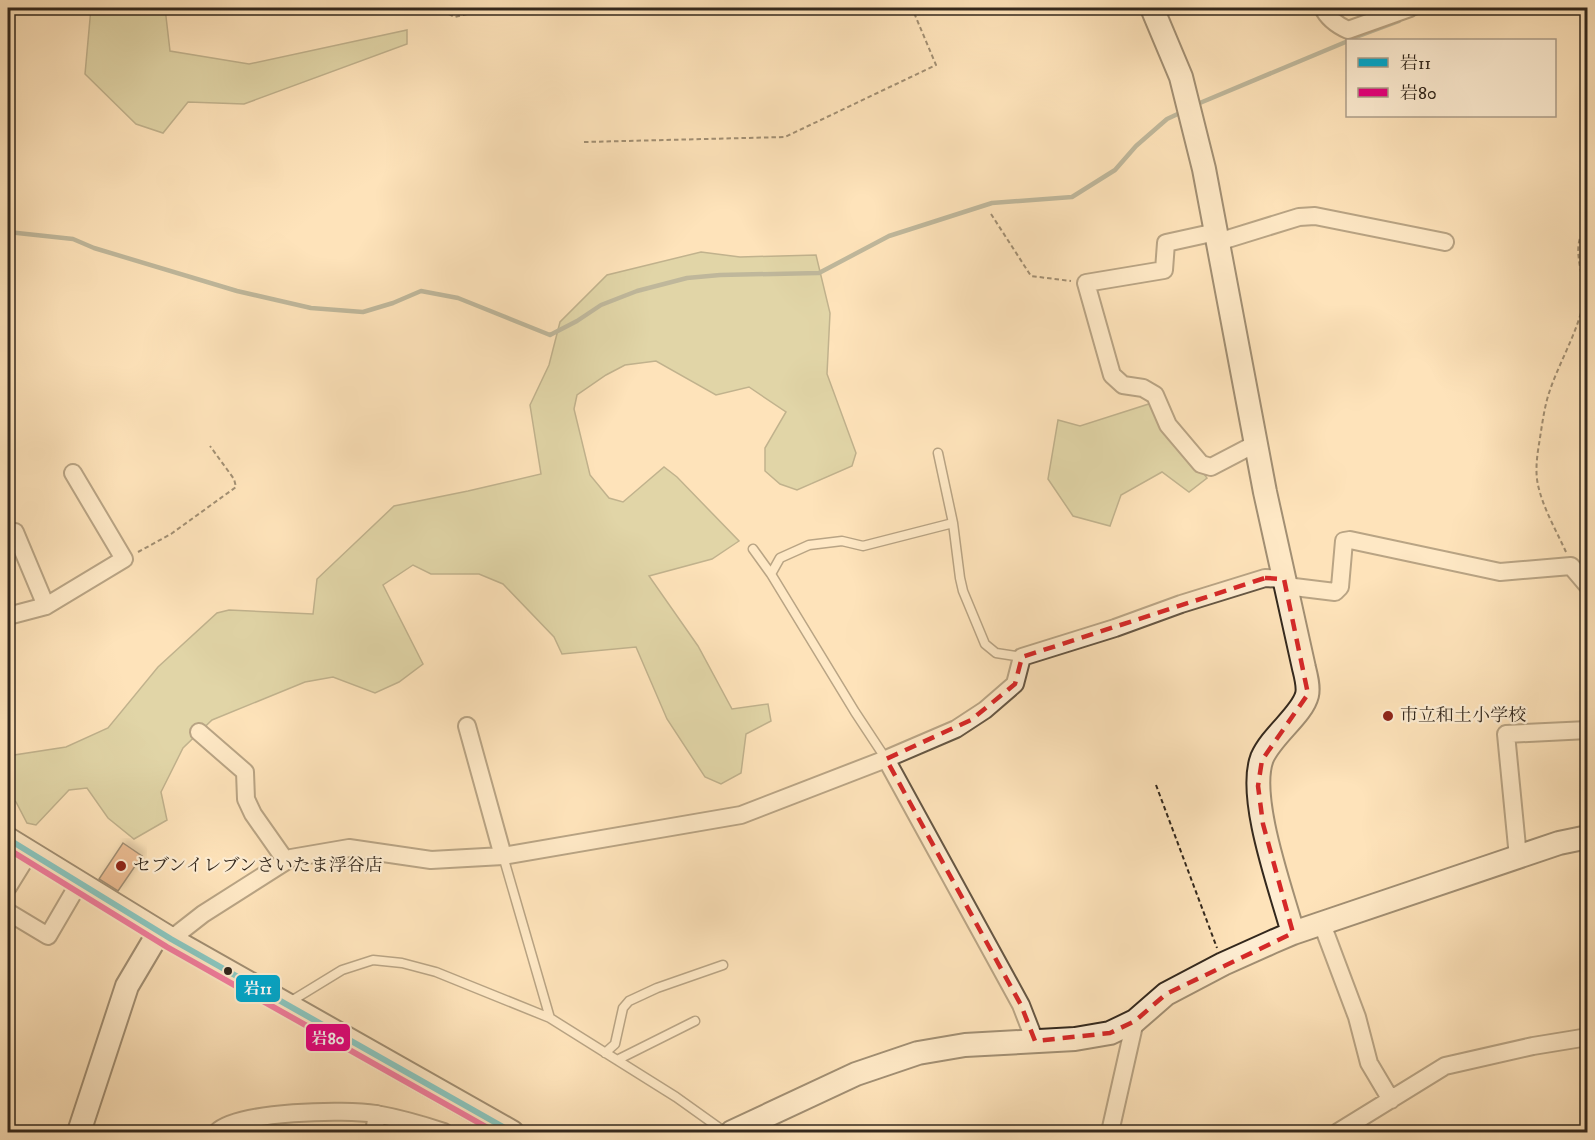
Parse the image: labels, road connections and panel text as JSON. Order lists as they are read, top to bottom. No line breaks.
{"places":["市立和土小学校","セブンイレブンさいたま浮谷店"],"lines":["transit line 岩11","transit line 岩80"],"legend":["岩11","岩80"]}
